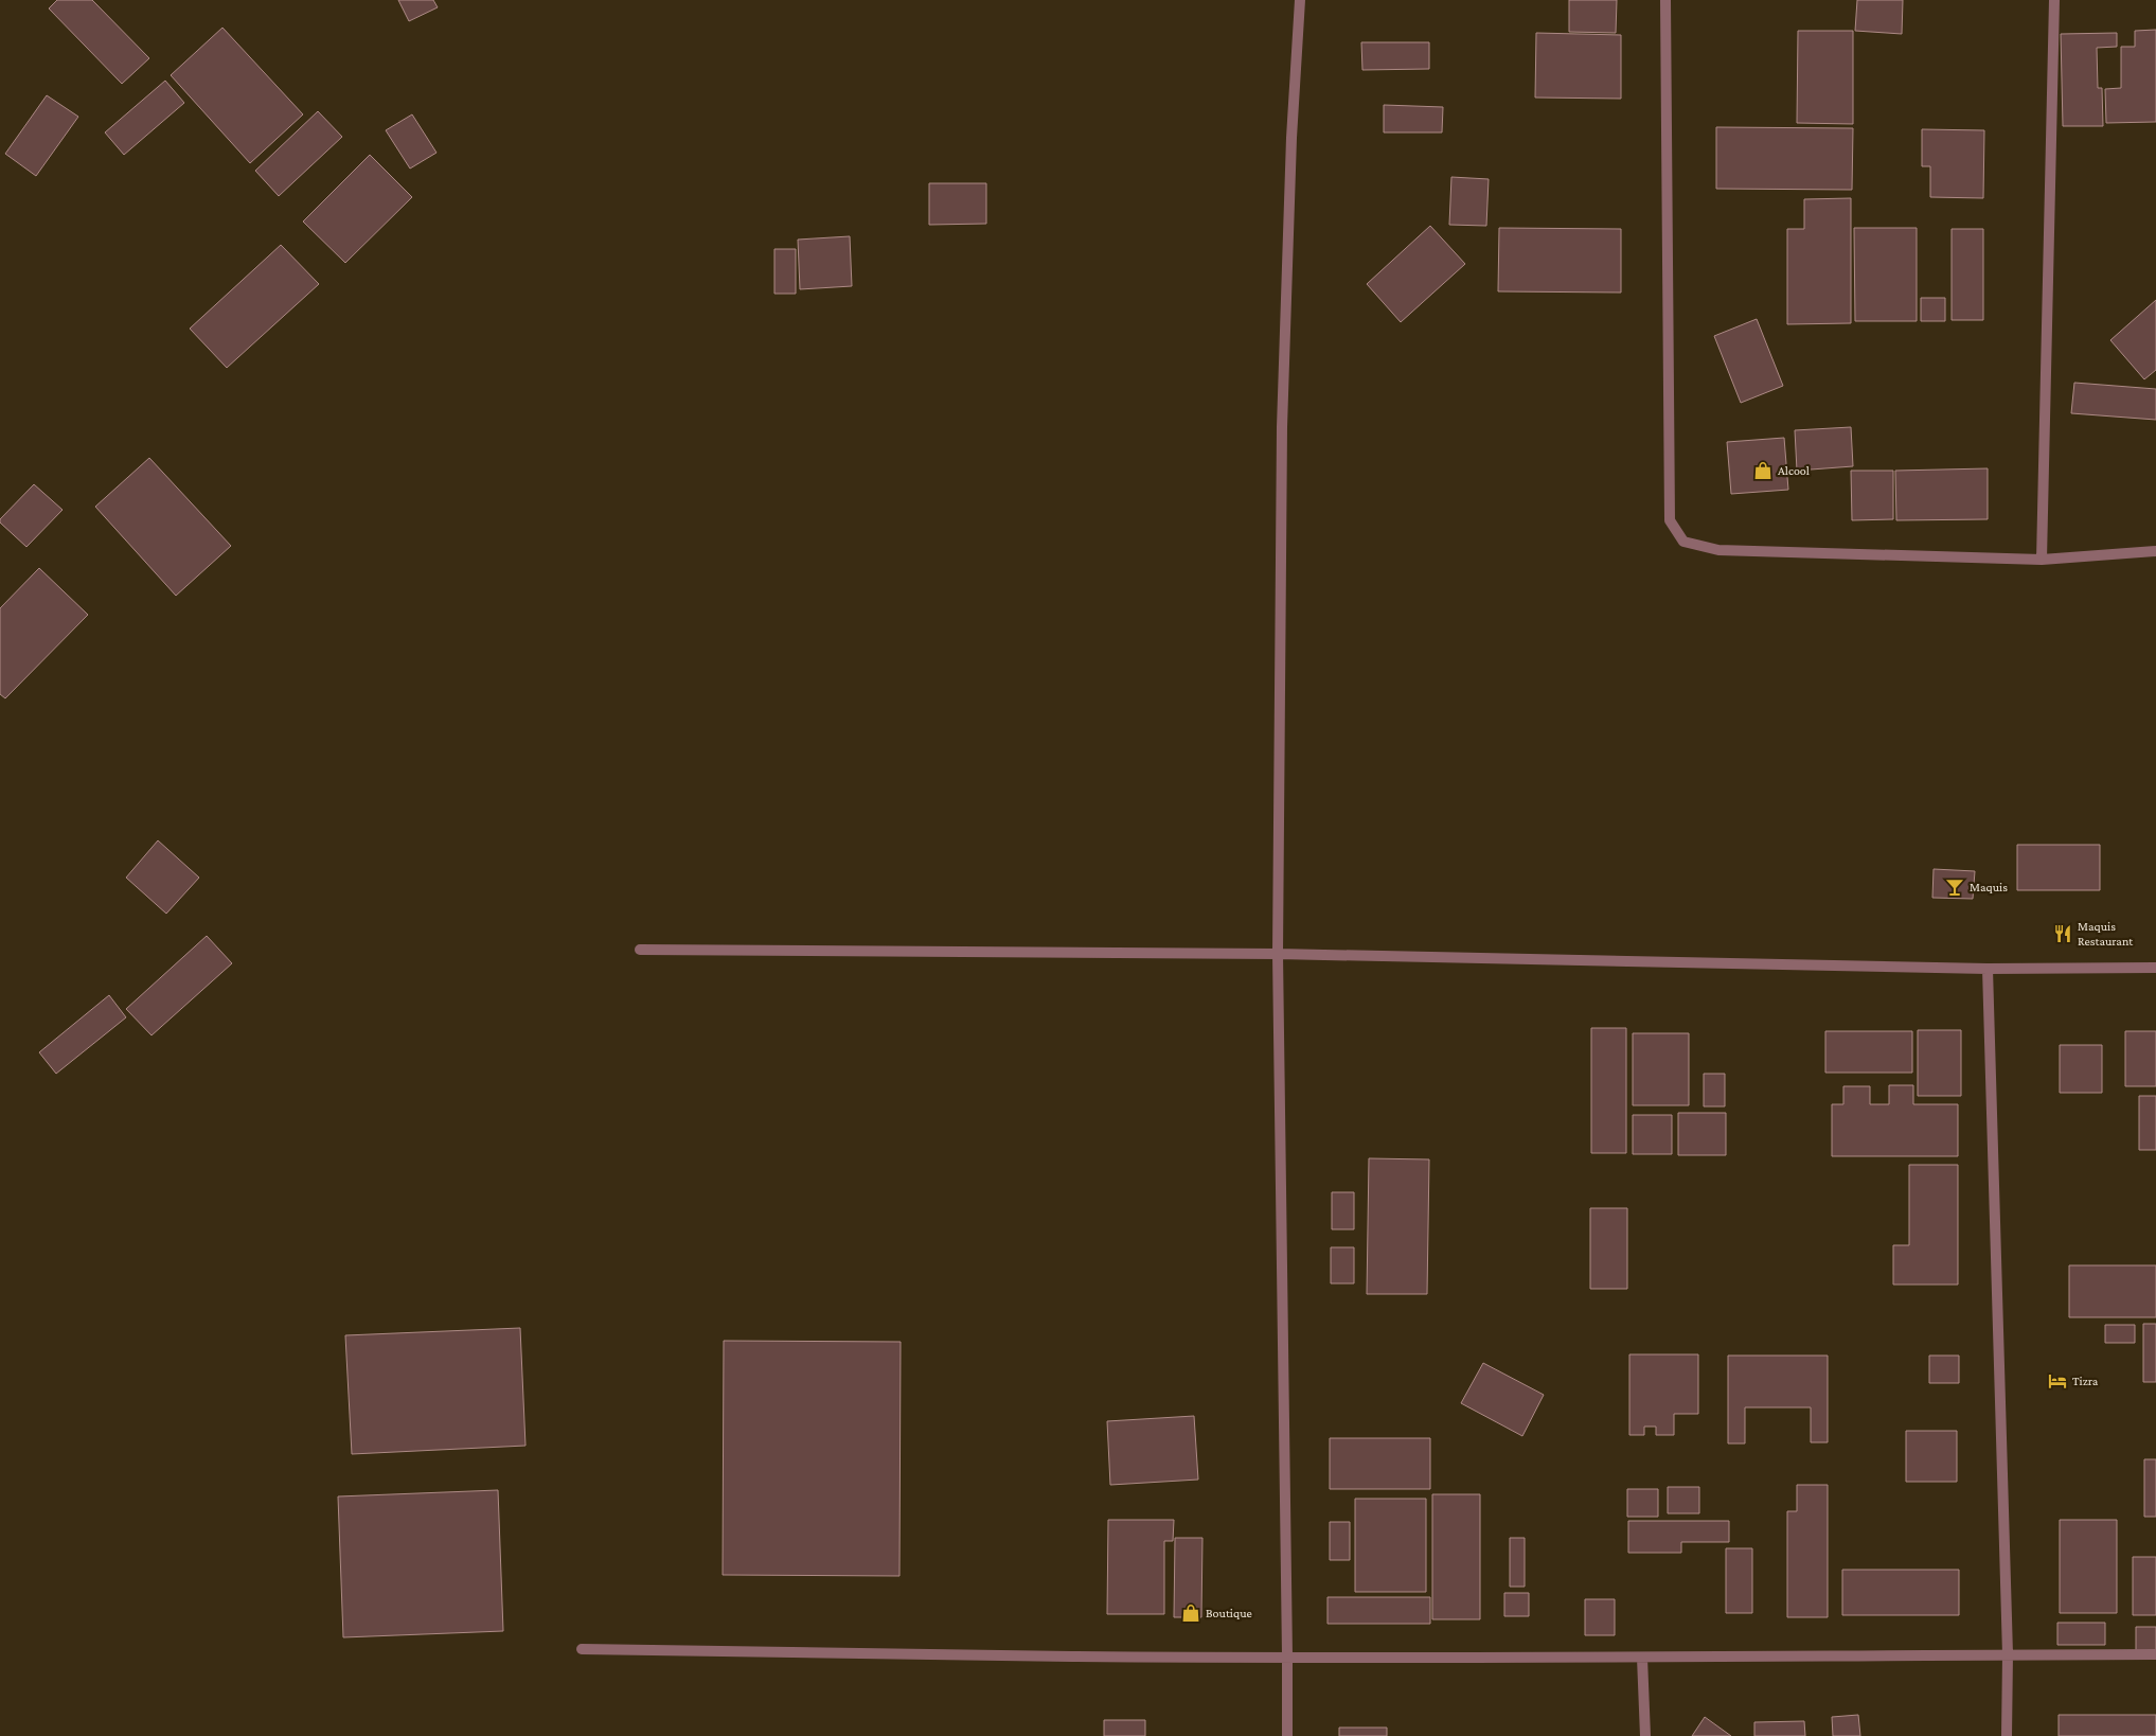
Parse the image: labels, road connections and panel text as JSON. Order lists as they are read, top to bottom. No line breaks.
{"places":{"shop":["Alcool","Boutique"],"bar":["Maquis"],"restaurant":["Maquis Restaurant"],"hotel":["Tizra"]}}
